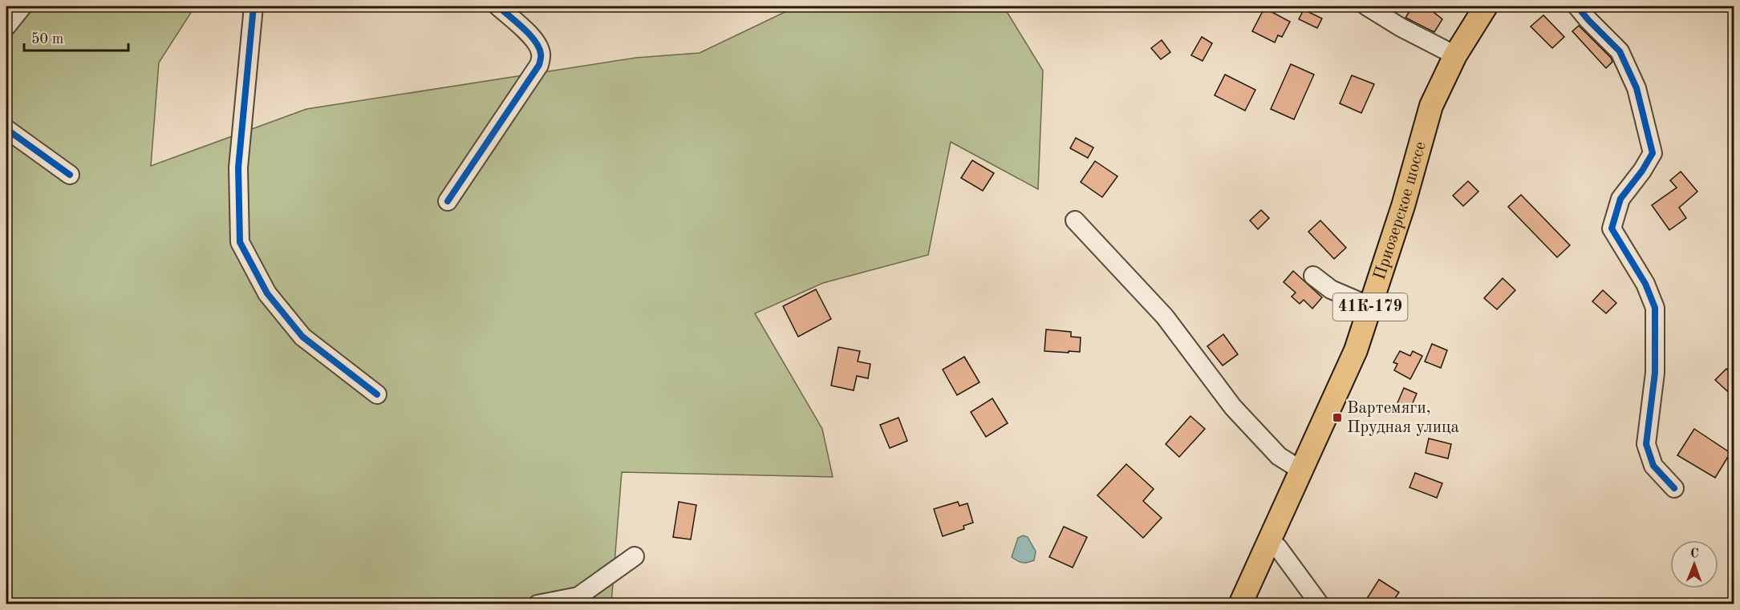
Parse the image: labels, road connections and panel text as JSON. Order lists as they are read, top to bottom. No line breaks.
{"streets":{"main road":["Приозерское шоссе","41К-179"]},"places":{"transit":["Вартемяги, Прудная улица"]},"scale_bar":"50 m","north":"top"}
